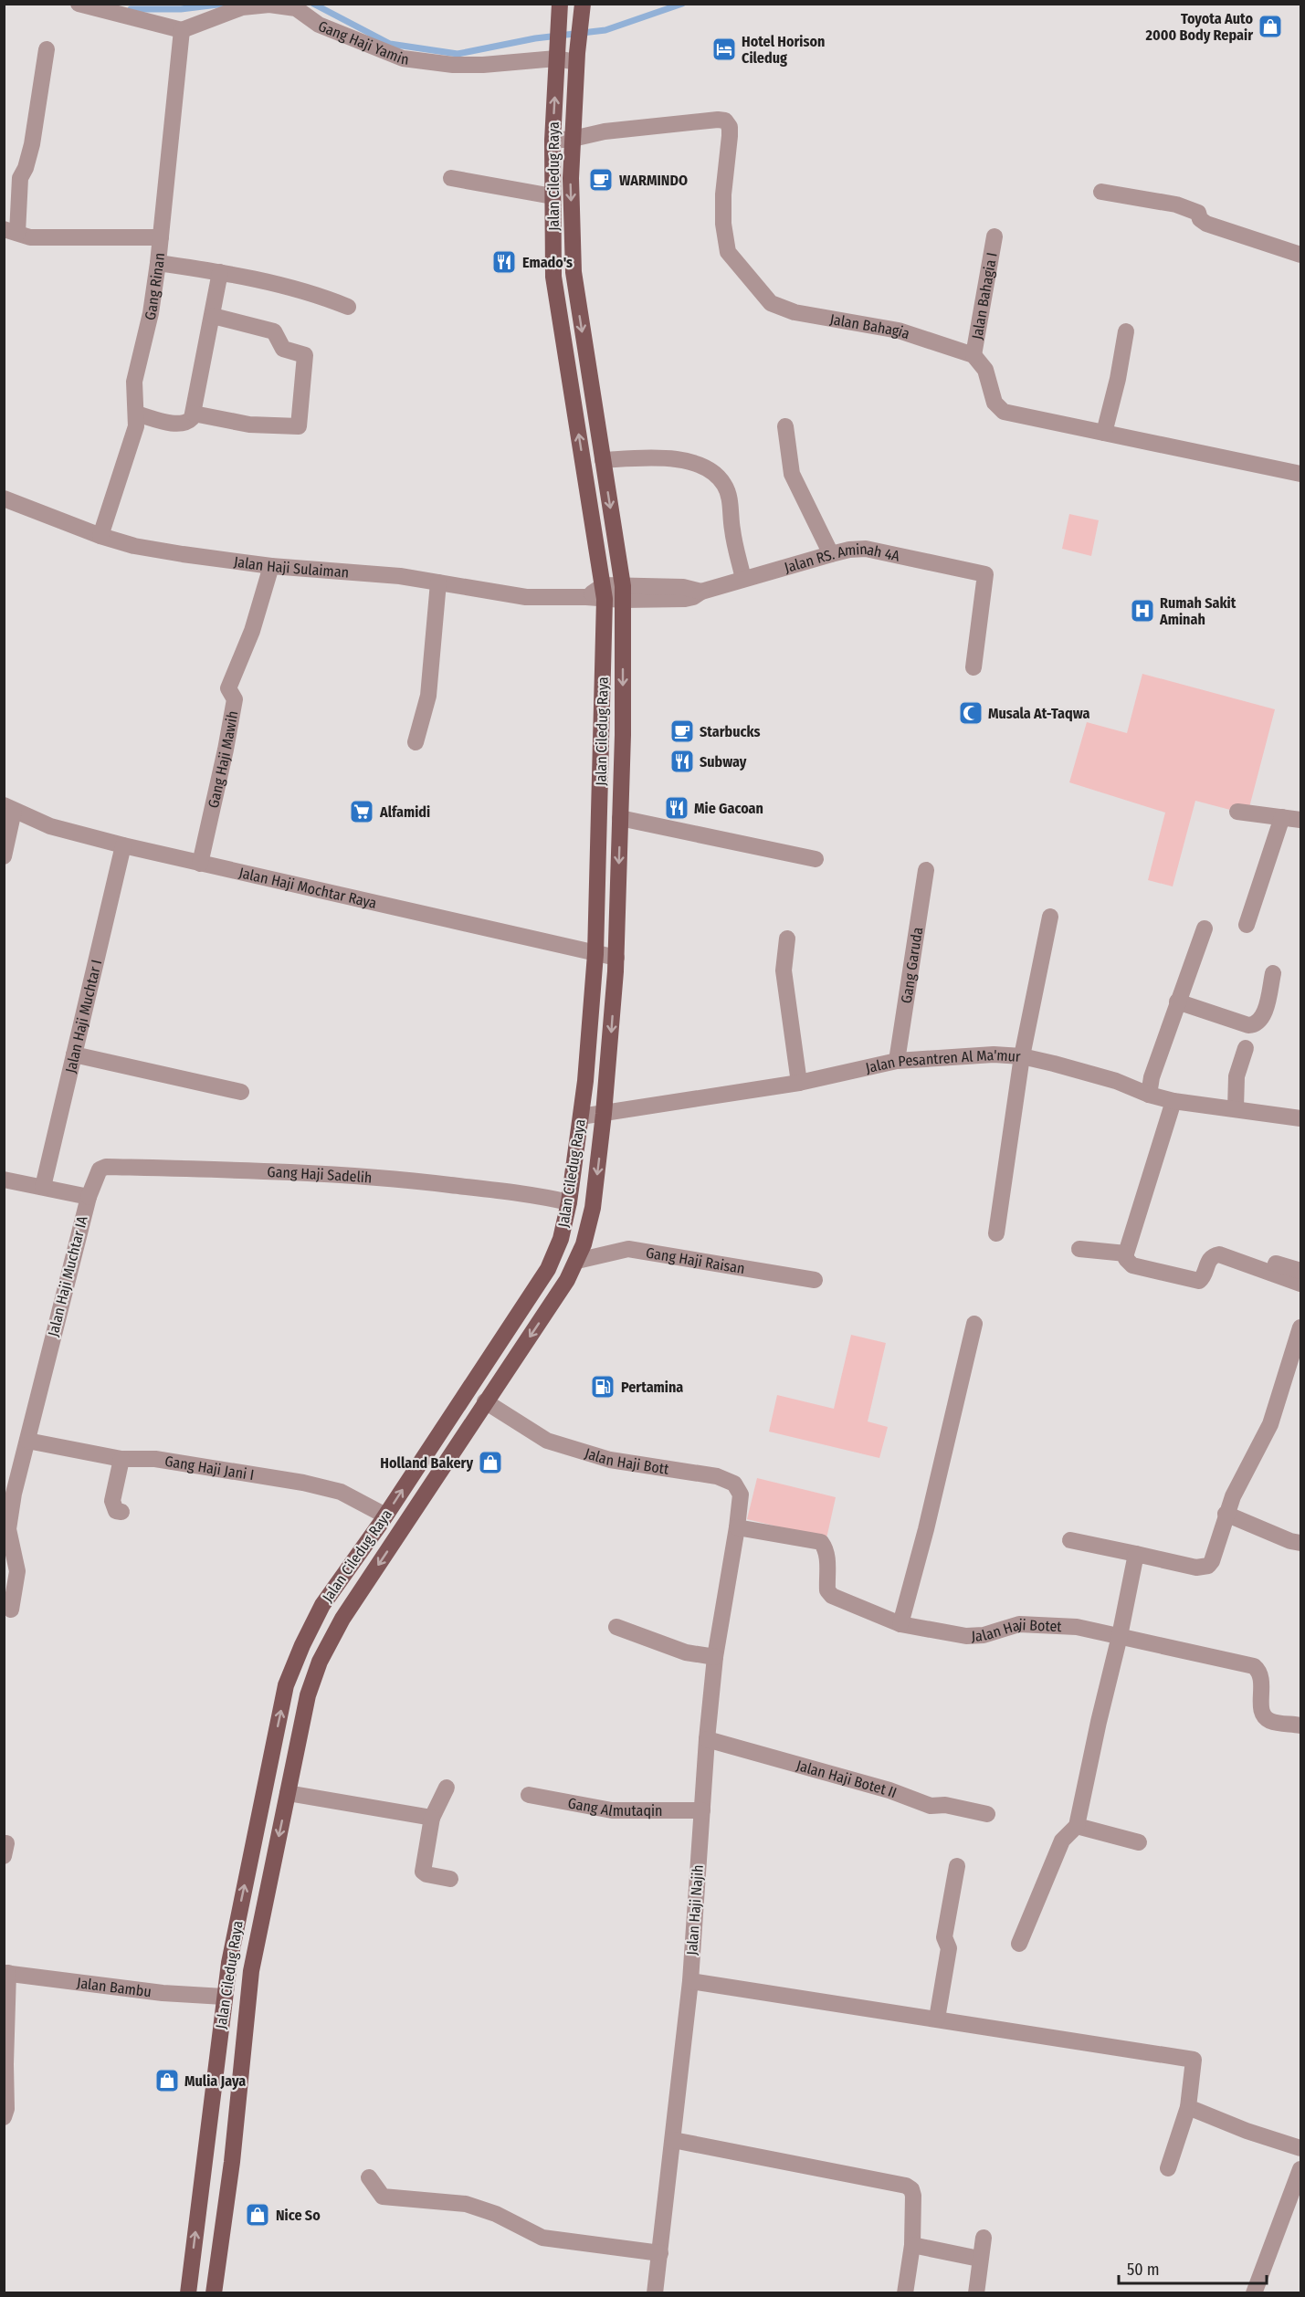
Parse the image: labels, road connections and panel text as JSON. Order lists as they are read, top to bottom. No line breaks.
{"streets":{"main road":["Jalan Ciledug Raya"],"street":["Gang Haji Yamin","Gang Rinan","Jalan Bahagia I","Jalan Bahagia","Jalan RS. Aminah 4A","Jalan Haji Sulaiman","Gang Haji Mawih","Jalan Haji Mochtar Raya","Gang Garuda","Jalan Haji Muchtar I","Jalan Pesantren Al Ma'mur","Gang Haji Sadelih","Gang Haji Raisan","Jalan Haji Muchtar IA","Jalan Haji Bott","Gang Haji Jani I","Jalan Haji Botet","Jalan Haji Botet II","Gang Almutaqin","Jalan Haji Najih","Jalan Bambu"]},"crossings":[["Gang Haji Yamin","Jalan Ciledug Raya"],["Gang Haji Yamin","Gang Rinan"],["Jalan Ciledug Raya","Jalan Bahagia"],["Jalan Ciledug Raya","Jalan RS. Aminah 4A"],["Jalan Ciledug Raya","Jalan Haji Sulaiman"],["Jalan Ciledug Raya","Jalan Haji Mochtar Raya"],["Jalan Ciledug Raya","Jalan Pesantren Al Ma'mur"],["Jalan Ciledug Raya","Gang Haji Sadelih"],["Jalan Ciledug Raya","Gang Haji Raisan"],["Jalan Ciledug Raya","Jalan Haji Bott"],["Jalan Ciledug Raya","Gang Haji Jani I"],["Jalan Ciledug Raya","Jalan Bambu"],["Gang Rinan","Jalan Haji Sulaiman"],["Jalan Bahagia I","Jalan Bahagia"],["Jalan RS. Aminah 4A","Jalan Haji Sulaiman"],["Jalan Haji Sulaiman","Gang Haji Mawih"],["Gang Haji Mawih","Jalan Haji Mochtar Raya"],["Jalan Haji Mochtar Raya","Jalan Haji Muchtar I"],["Gang Garuda","Jalan Pesantren Al Ma'mur"],["Jalan Haji Muchtar I","Jalan Haji Muchtar IA"],["Gang Haji Sadelih","Jalan Haji Muchtar IA"],["Jalan Haji Muchtar IA","Gang Haji Jani I"],["Jalan Haji Bott","Jalan Haji Botet"],["Jalan Haji Bott","Jalan Haji Najih"],["Jalan Haji Botet","Jalan Haji Najih"],["Jalan Haji Botet II","Jalan Haji Najih"],["Gang Almutaqin","Jalan Haji Najih"]],"places":{"shop":["Toyota Auto 2000 Body Repair","Holland Bakery","Mulia Jaya","Nice So"],"hotel":["Hotel Horison Ciledug"],"cafe":["WARMINDO","Starbucks"],"restaurant":["Emado's","Subway","Mie Gacoan"],"hospital":["Rumah Sakit Aminah"],"mosque":["Musala At-Taqwa"],"supermarket":["Alfamidi"],"fuel station":["Pertamina"]},"scale_bar":"50 m"}
